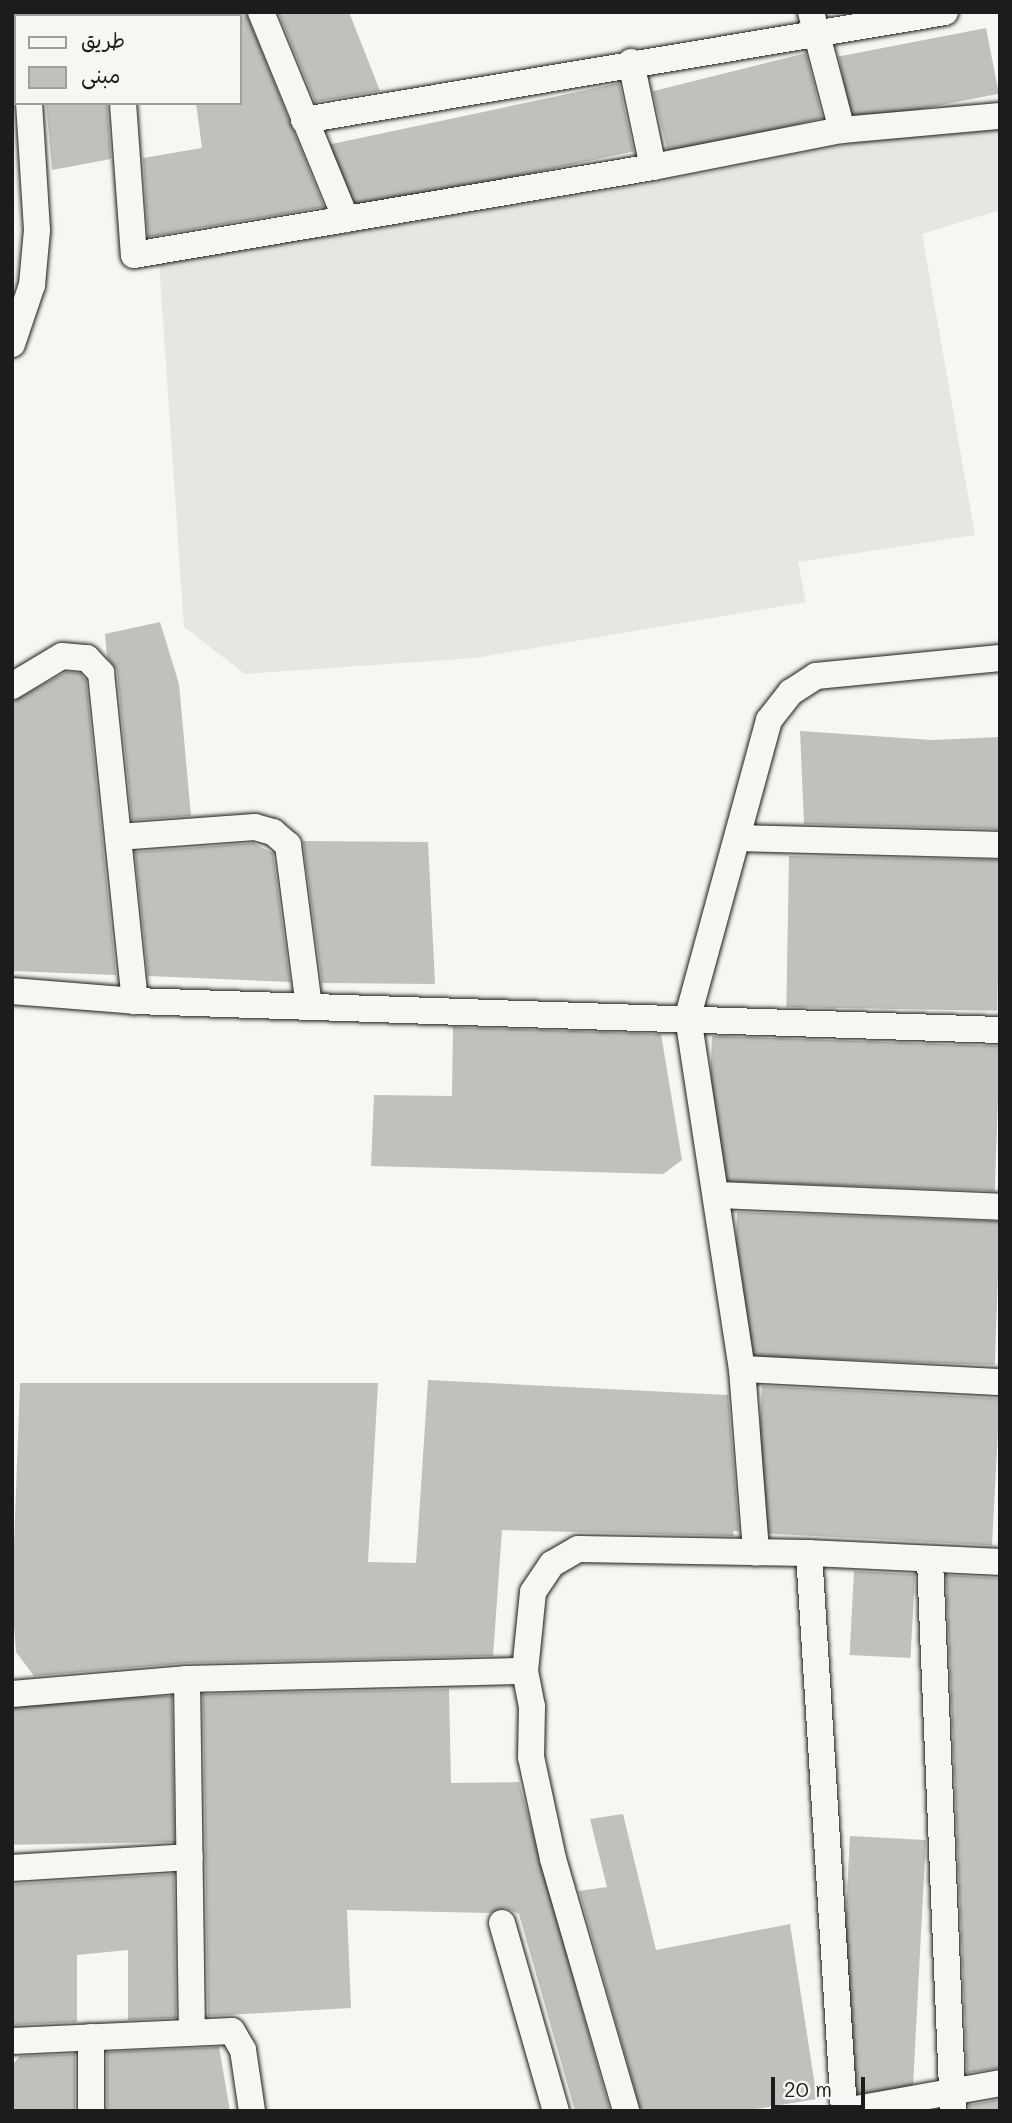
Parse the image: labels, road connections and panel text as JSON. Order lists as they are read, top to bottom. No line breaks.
{"legend":["طريق","مبنى"],"scale_bar":"20 m"}
